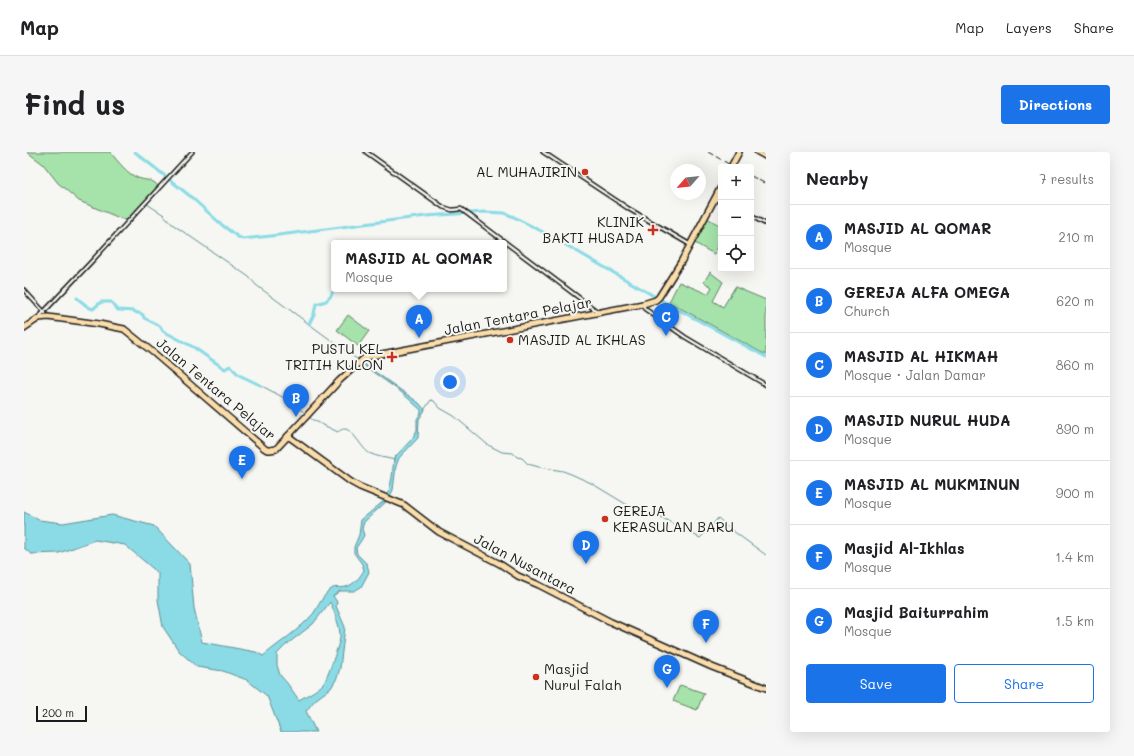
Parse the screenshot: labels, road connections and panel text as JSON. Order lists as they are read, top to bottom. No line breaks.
{"streets":{"highway":["Jalan Tentara Pelajar","Jalan Nusantara"]},"crossings":[["Jalan Tentara Pelajar","Jalan Nusantara"]],"places":{"other":["AL MUHAJIRIN","MASJID AL IKHLAS","GEREJA KERASULAN BARU","Masjid Nurul Falah"],"health":["KLINIK BAKTI HUSADA","PUSTU KEL TRITIH KULON"]},"scale_bar":"200 m","north":"bottom left","page":{"header":"Map","nav":["Map","Layers","Share"],"buttons":["Directions",["Save","Share"]],"title":"Find us","heading":["Nearby","7 results"],"map_buttons":["+","−"],"list":[{"mark":"A","name":"MASJID AL QOMAR","note":"Mosque","value":"210 m"},{"mark":"B","name":"GEREJA ALFA OMEGA","note":"Church","value":"620 m"},{"mark":"C","name":"MASJID AL HIKMAH","note":"Mosque · Jalan Damar","value":"860 m"},{"mark":"D","name":"MASJID NURUL HUDA","note":"Mosque","value":"890 m"},{"mark":"E","name":"MASJID AL MUKMINUN","note":"Mosque","value":"900 m"},{"mark":"F","name":"Masjid Al-Ikhlas","note":"Mosque","value":"1.4 km"},{"mark":"G","name":"Masjid Baiturrahim","note":"Mosque","value":"1.5 km"}],"popup":["MASJID AL QOMAR","Mosque"],"pins":["C","A","B","E","D","F","G"],"scale":"200 m"}}
